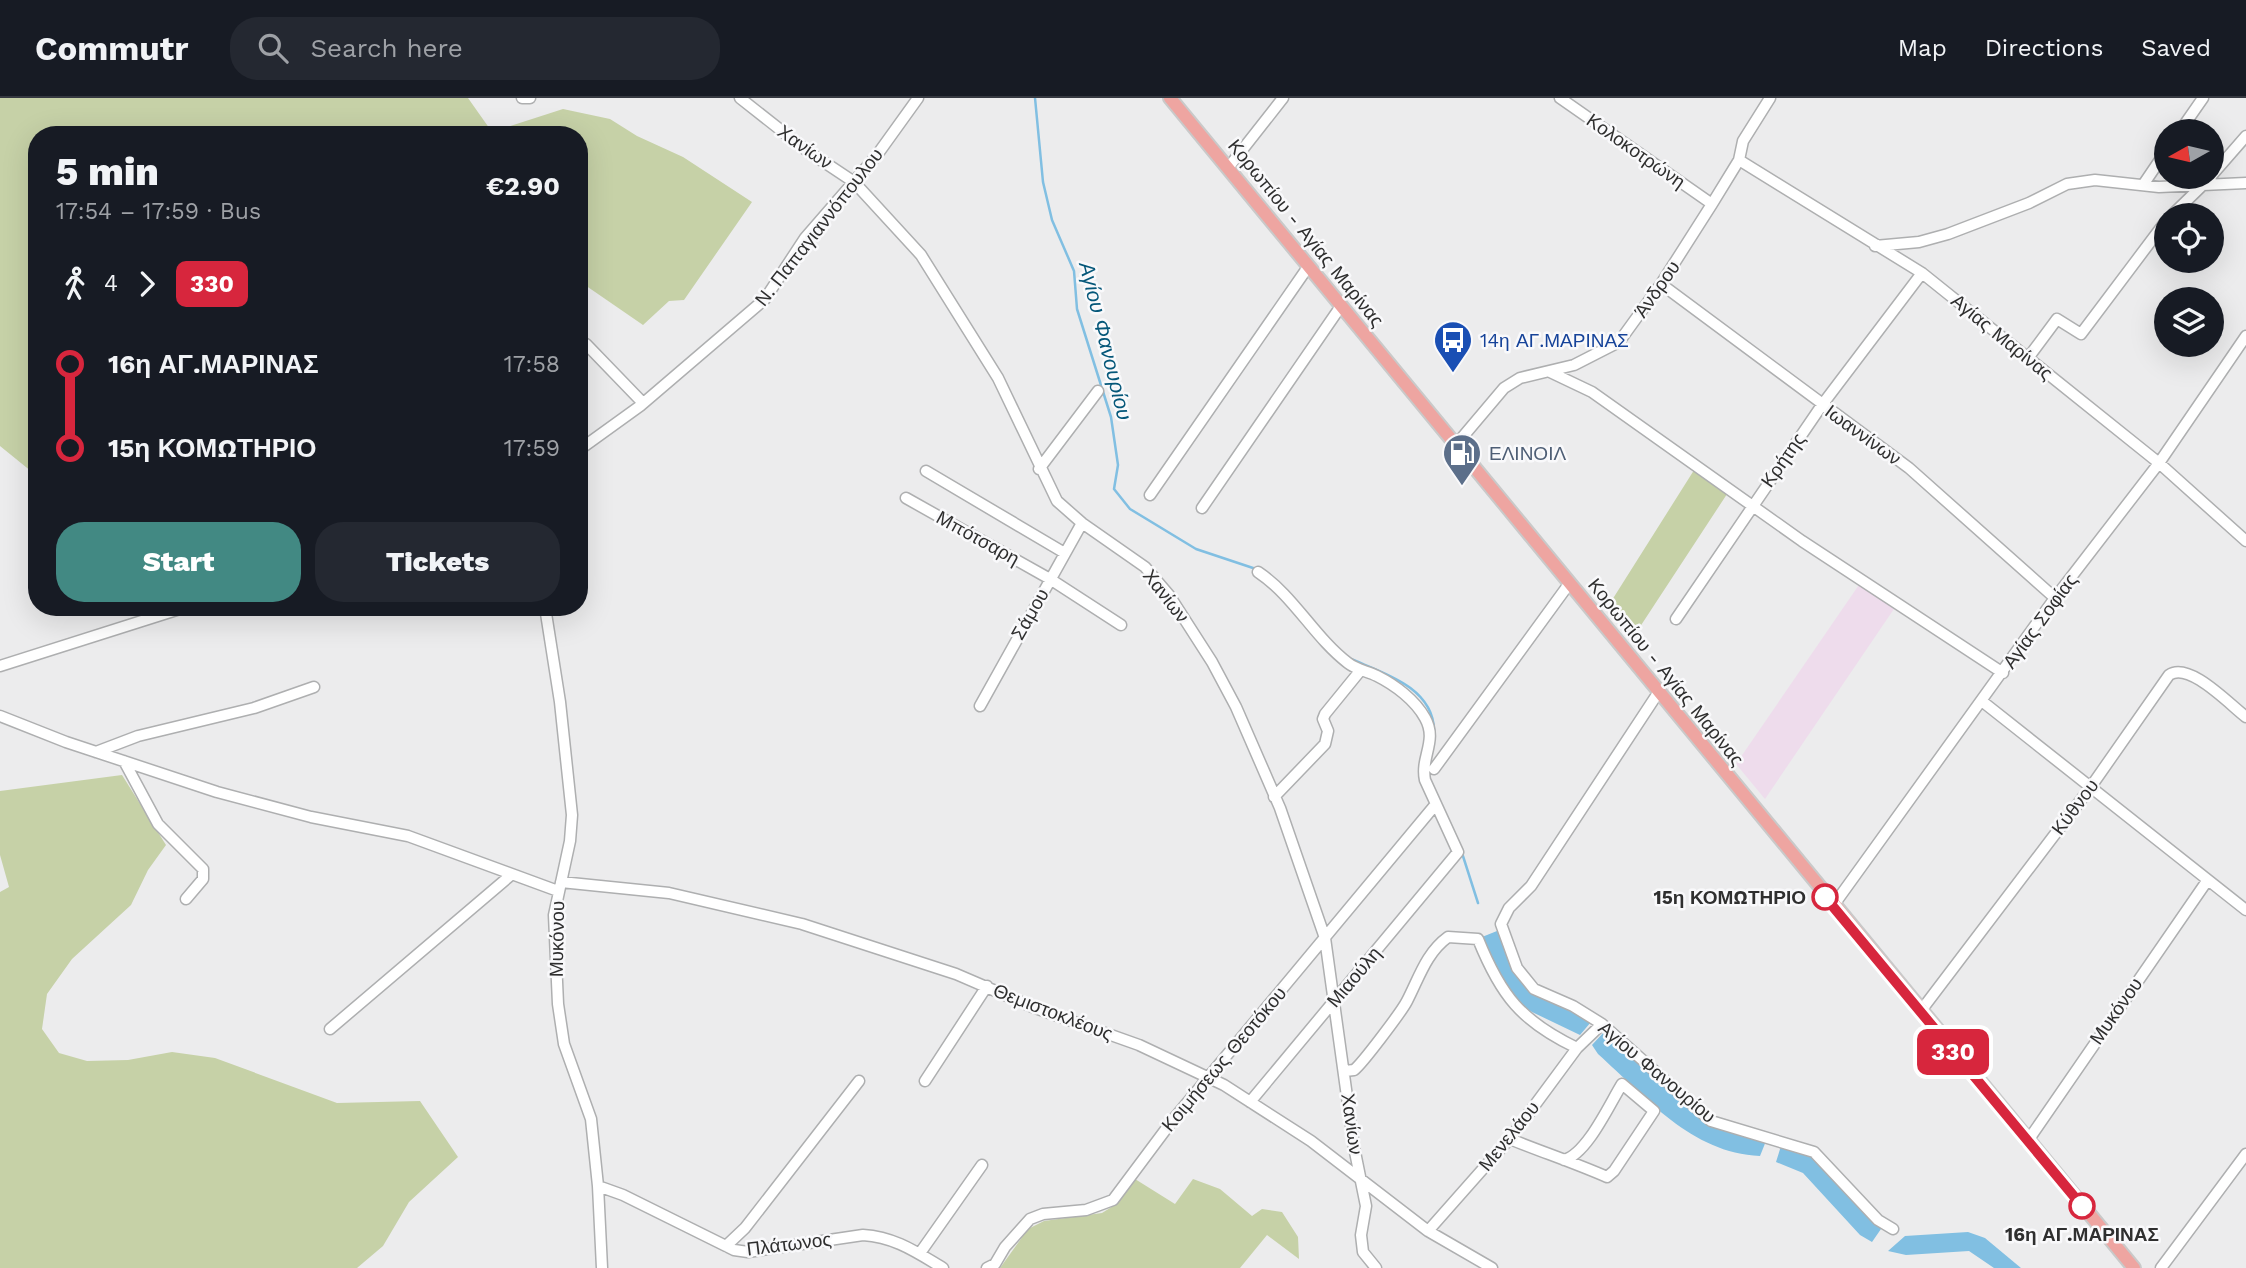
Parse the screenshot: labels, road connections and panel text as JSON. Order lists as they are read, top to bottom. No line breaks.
{"streets":{"main road":["Κορωπίου - Αγίας Μαρίνας"],"street":["Χανίων","Κολοκοτρώνη","Ν. Παπαγιαννόπουλου","Άνδρου","Αγίας Μαρίνας","Ιωαννίνων","Κρήτης","Μπότσαρη","Σάμου","Αγίας Σοφίας","Κύθνου","Μυκόνου","Μιαούλη","Θεμιστοκλέους","Κοιμήσεως Θεοτόκου","Αγίου Φανουρίου","Μενελάου","Πλάτωνος"]},"crossings":[["Χανίων","Ν. Παπαγιαννόπουλου"],["Χανίων","Σάμου"],["Χανίων","Μιαούλη"],["Χανίων","Θεμιστοκλέους"],["Χανίων","Κοιμήσεως Θεοτόκου"],["Χανίων","Αγίου Φανουρίου"],["Κολοκοτρώνη","Άνδρου"],["Κορωπίου - Αγίας Μαρίνας","Άνδρου"],["Κορωπίου - Αγίας Μαρίνας","Αγίας Σοφίας"],["Κορωπίου - Αγίας Μαρίνας","Κύθνου"],["Κορωπίου - Αγίας Μαρίνας","Μυκόνου"],["Κορωπίου - Αγίας Μαρίνας","Αγίου Φανουρίου"],["Άνδρου","Αγίας Μαρίνας"],["Άνδρου","Ιωαννίνων"],["Αγίας Μαρίνας","Κρήτης"],["Αγίας Μαρίνας","Αγίας Σοφίας"],["Ιωαννίνων","Κρήτης"],["Ιωαννίνων","Αγίας Σοφίας"],["Μπότσαρη","Σάμου"],["Μυκόνου","Θεμιστοκλέους"],["Μυκόνου","Πλάτωνος"],["Μιαούλη","Θεμιστοκλέους"],["Μιαούλη","Κοιμήσεως Θεοτόκου"],["Θεμιστοκλέους","Κοιμήσεως Θεοτόκου"],["Θεμιστοκλέους","Μενελάου"],["Αγίου Φανουρίου","Μενελάου"]],"water":["Αγίου Φανουρίου"],"places":{"bus stop":["14η ΑΓ.ΜΑΡΙΝΑΣ"],"fuel station":["ΕΛΙΝΟΙΛ"],"other":["15η ΚΟΜΩΤΗΡΙΟ","16η ΑΓ.ΜΑΡΙΝΑΣ"]},"lines":["bus line 330"],"north":"left","page":{"header":"Commutr","search":"Search here","nav":["Map","Directions","Saved"],"on_map":"330","heading":["5 min","17:54 – 17:59 · Bus","€2.90"],"legs":["4","330"],"list":[{"name":"16η ΑΓ.ΜΑΡΙΝΑΣ","value":"17:58"},{"name":"15η ΚΟΜΩΤΗΡΙΟ","value":"17:59"}],"buttons":["Start","Tickets"]}}
